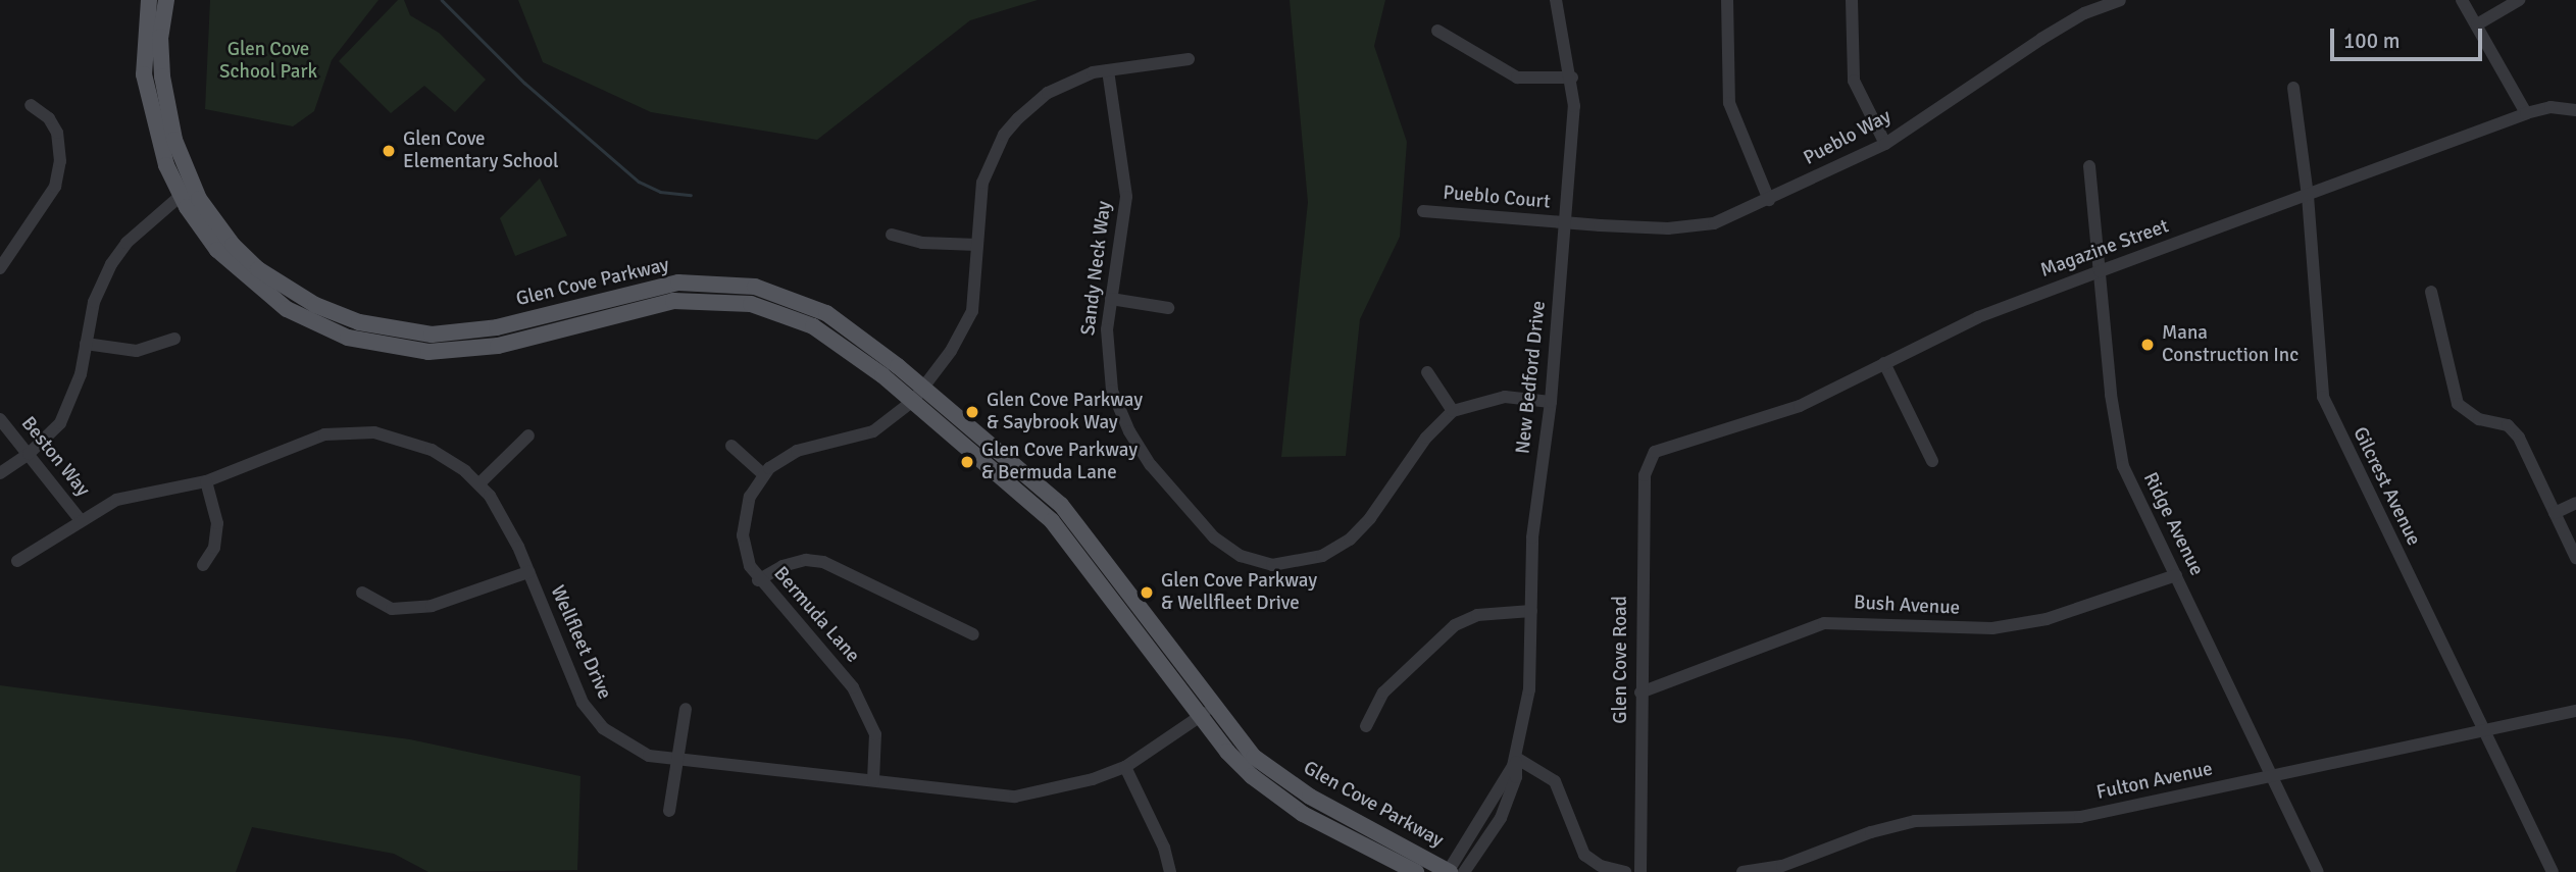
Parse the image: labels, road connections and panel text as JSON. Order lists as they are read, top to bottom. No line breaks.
{"streets":{"main road":["Glen Cove Parkway"],"street":["Pueblo Way","Pueblo Court","Magazine Street","Sandy Neck Way","New Bedford Drive","Beston Way","Gilcrest Avenue","Ridge Avenue","Bush Avenue","Bermuda Lane","Wellfleet Drive","Glen Cove Road","Fulton Avenue"]},"crossings":[["Pueblo Way","Pueblo Court"],["Pueblo Way","New Bedford Drive"],["Pueblo Court","New Bedford Drive"],["Magazine Street","Gilcrest Avenue"],["Magazine Street","Ridge Avenue"],["Magazine Street","Glen Cove Road"],["Sandy Neck Way","New Bedford Drive"],["Sandy Neck Way","Bermuda Lane"],["Glen Cove Parkway","New Bedford Drive"],["Glen Cove Parkway","Bermuda Lane"],["Glen Cove Parkway","Wellfleet Drive"],["Beston Way","Wellfleet Drive"],["Gilcrest Avenue","Fulton Avenue"],["Ridge Avenue","Bush Avenue"],["Ridge Avenue","Fulton Avenue"],["Bush Avenue","Glen Cove Road"],["Bermuda Lane","Wellfleet Drive"]],"parks":["Glen Cove School Park"],"places":["Glen Cove Elementary School","Mana Construction Inc","Glen Cove Parkway & Saybrook Way","Glen Cove Parkway & Bermuda Lane","Glen Cove Parkway & Wellfleet Drive"],"scale_bar":"100 m"}
